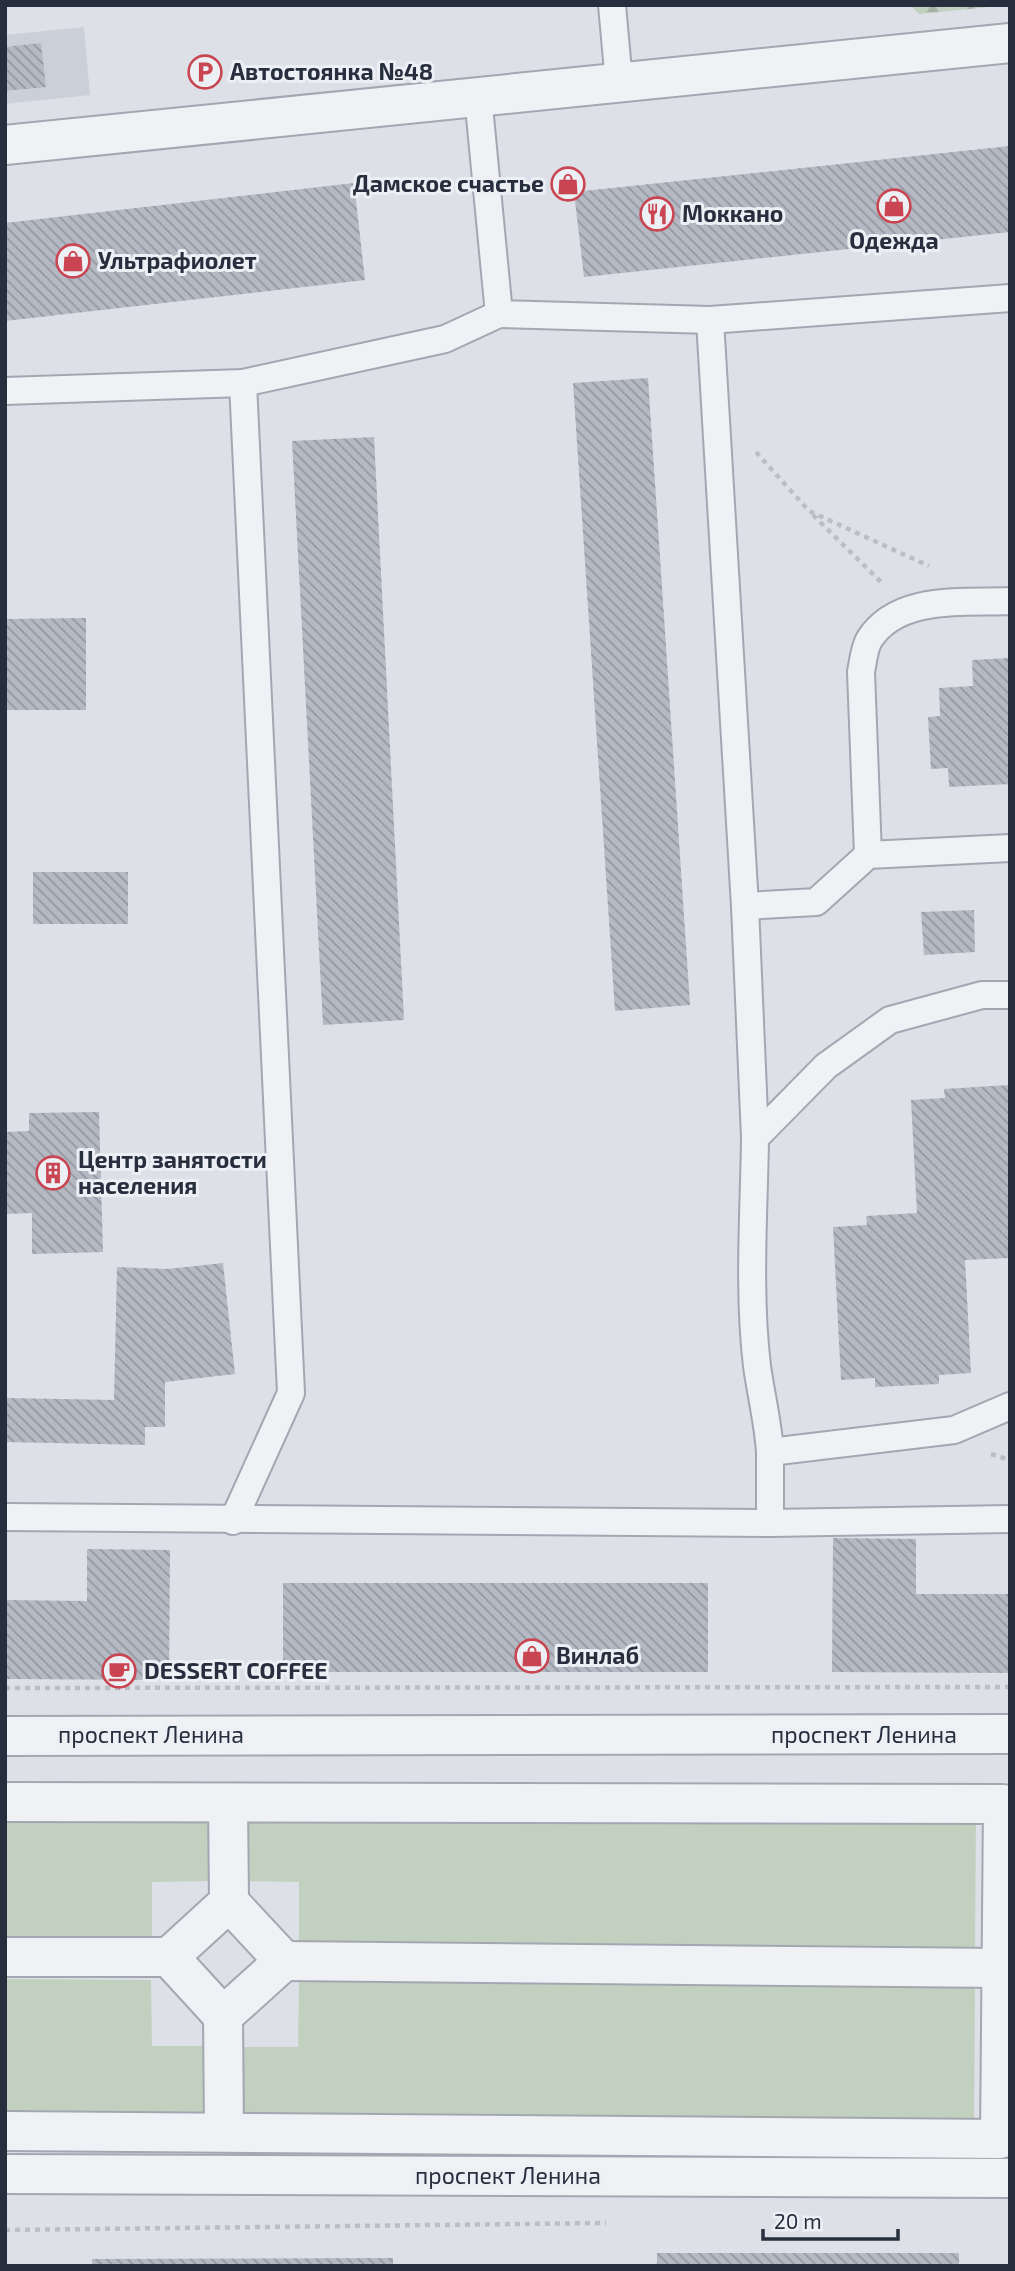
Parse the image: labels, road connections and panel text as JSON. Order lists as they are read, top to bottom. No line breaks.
{"streets":{"street":["проспект Ленина"]},"places":{"parking":["Автостоянка №48"],"shop":["Дамское счастье","Одежда","Ультрафиолет","Винлаб"],"restaurant":["Моккано"],"building":["Центр занятости населения"],"cafe":["DESSERT COFFEE"]},"scale_bar":"20 m"}
